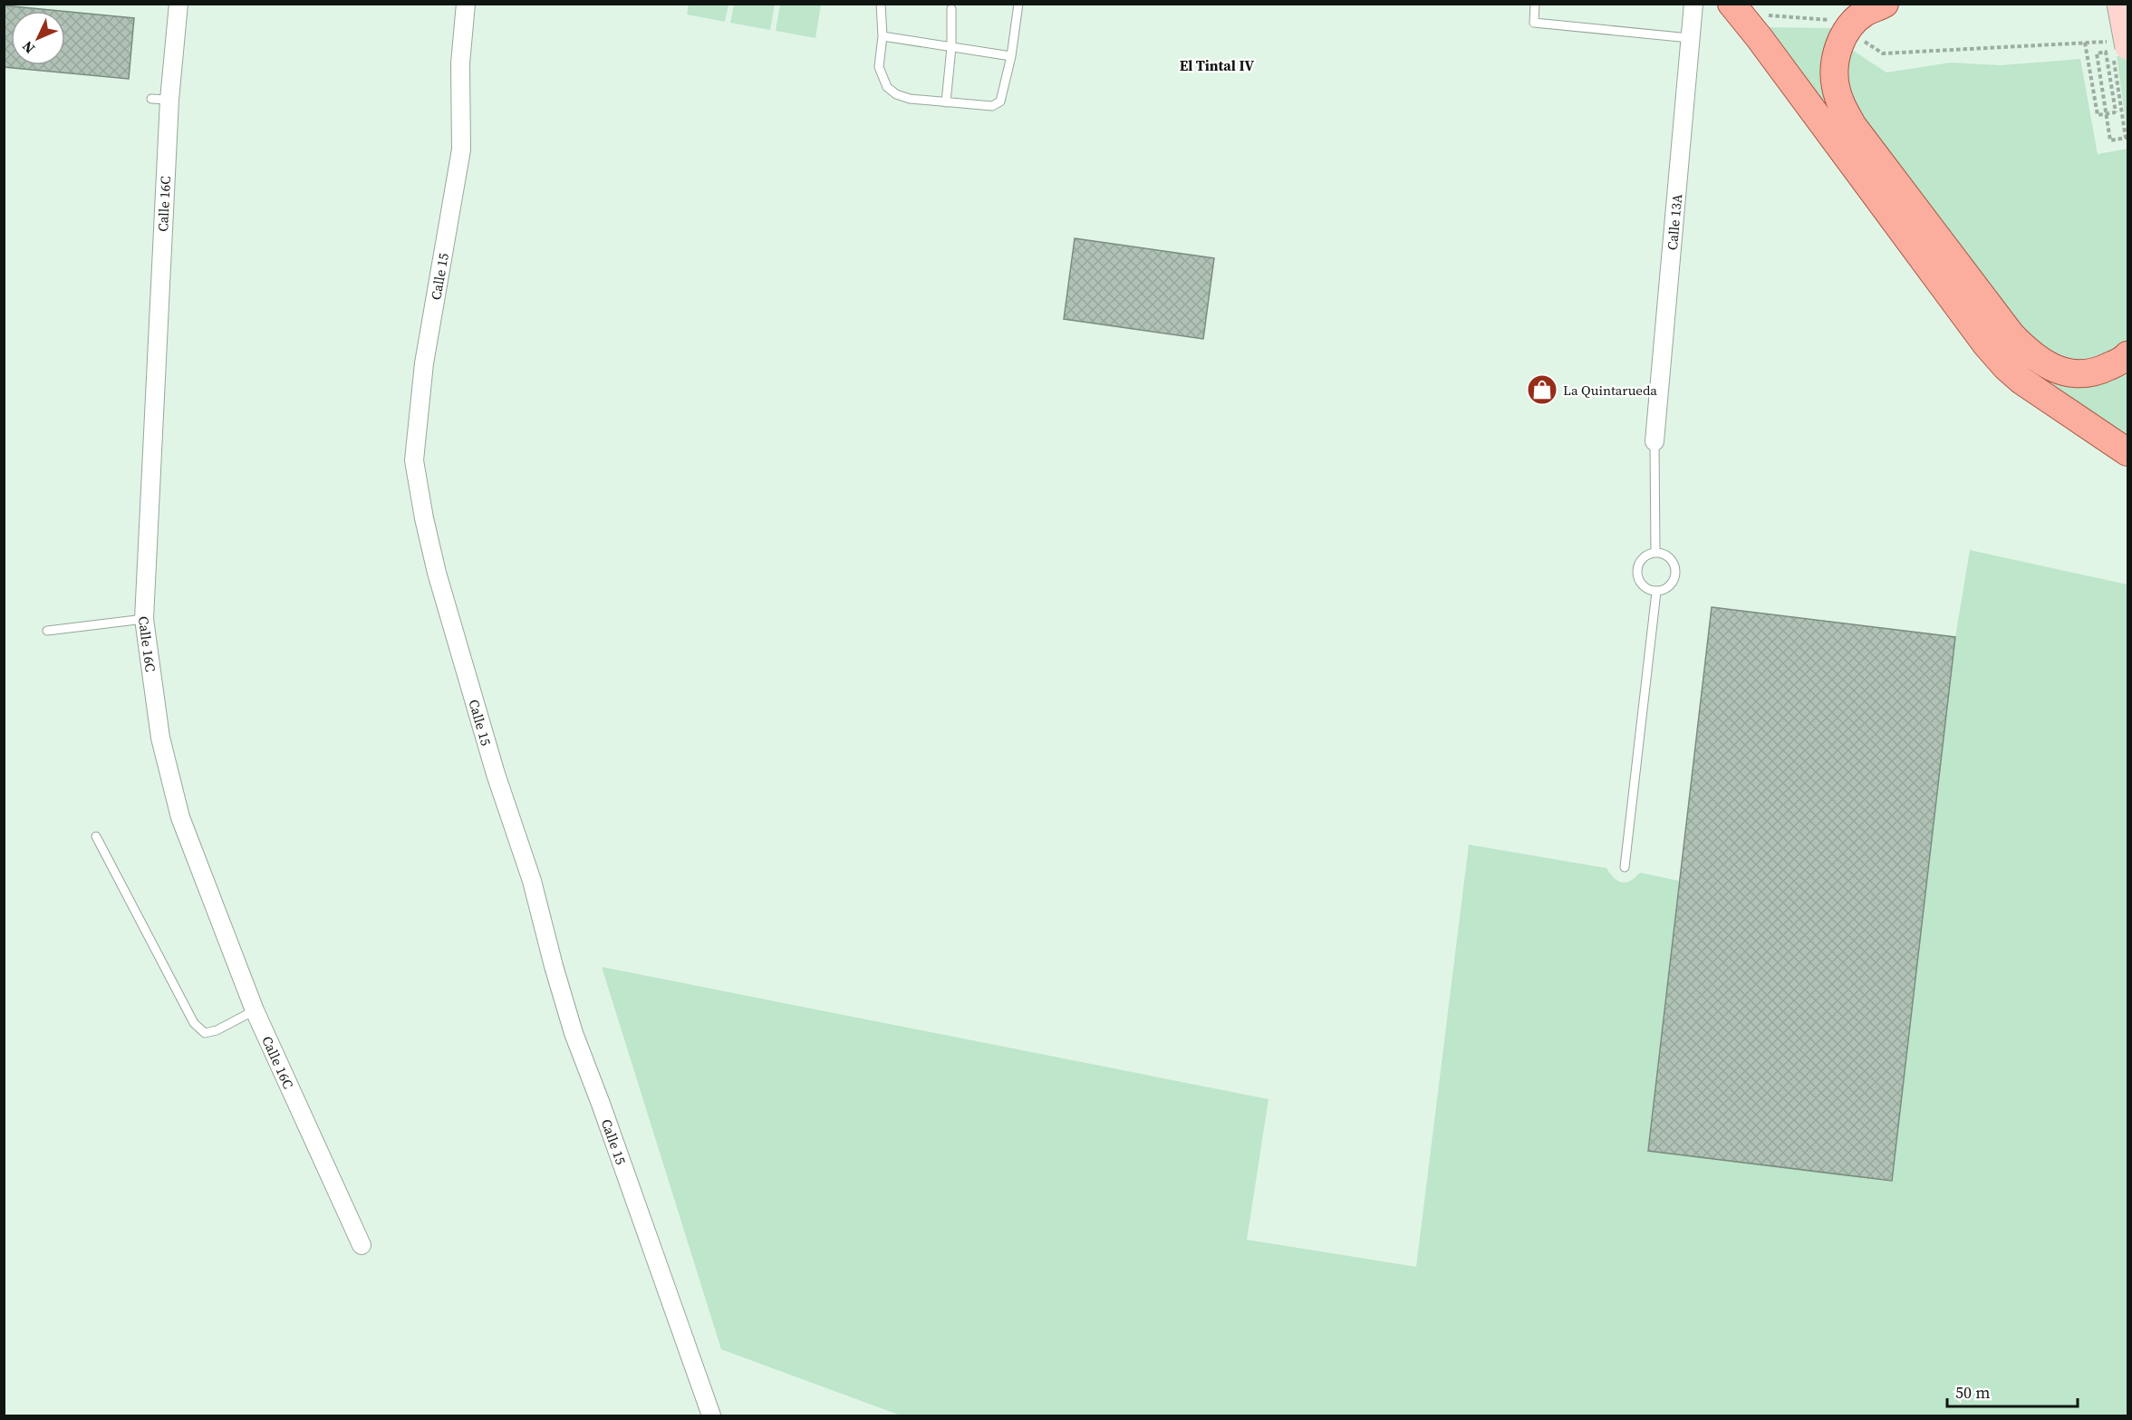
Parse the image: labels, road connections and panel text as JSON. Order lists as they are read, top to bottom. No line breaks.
{"streets":{"street":["Calle 16C","Calle 13A","Calle 15"]},"districts":["El Tintal IV"],"places":{"shop":["La Quintarueda"]},"scale_bar":"50 m","north":"bottom left"}
